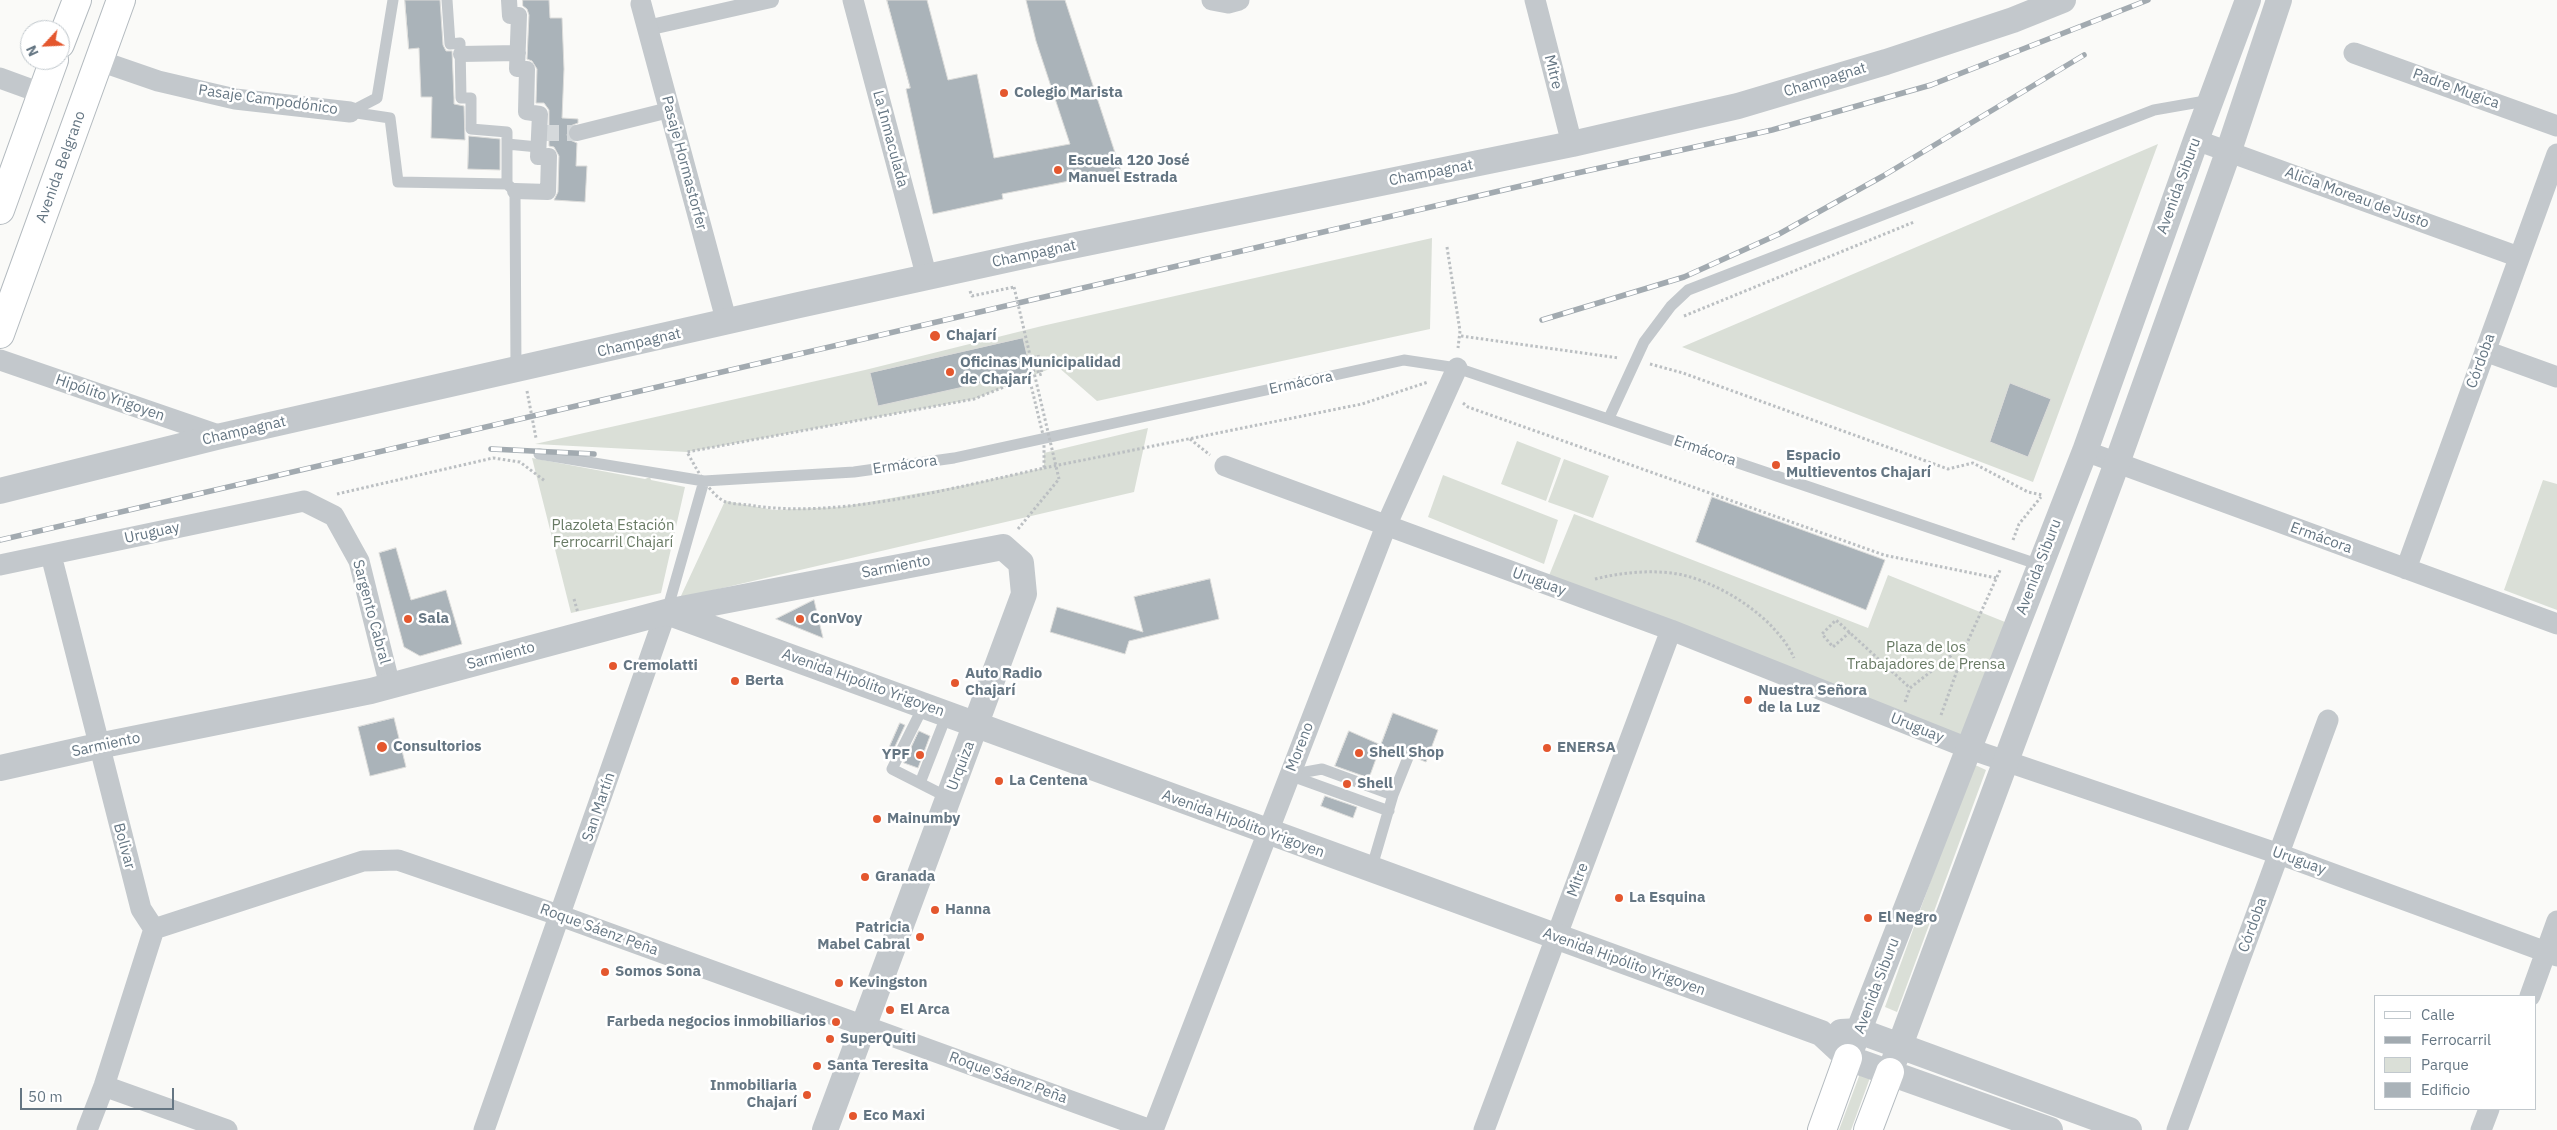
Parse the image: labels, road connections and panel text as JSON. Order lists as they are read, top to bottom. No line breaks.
{"streets":{"main road":["Avenida Belgrano","Avenida Siburu"],"street":["Mitre","Champagnat","Padre Mugica","Pasaje Campodónico","La Inmaculada","Pasaje Hormastorfer","Alicia Moreau de Justo","Córdoba","Ermácora","Hipólito Yrigoyen","Uruguay","Sarmiento","Sargento Cabral","Avenida Hipólito Yrigoyen","Moreno","Urquiza","San Martín","Bolivar","Roque Sáenz Peña"]},"crossings":[["Mitre","Champagnat"],["Mitre","Uruguay"],["Mitre","Avenida Hipólito Yrigoyen"],["Champagnat","La Inmaculada"],["Champagnat","Pasaje Hormastorfer"],["Champagnat","Hipólito Yrigoyen"],["Pasaje Campodónico","Avenida Belgrano"],["Avenida Siburu","Alicia Moreau de Justo"],["Avenida Siburu","Ermácora"],["Avenida Siburu","Uruguay"],["Avenida Siburu","Avenida Hipólito Yrigoyen"],["Alicia Moreau de Justo","Córdoba"],["Córdoba","Ermácora"],["Córdoba","Uruguay"],["Ermácora","Moreno"],["Ermácora","San Martín"],["Uruguay","Sargento Cabral"],["Uruguay","Moreno"],["Uruguay","Bolivar"],["Sarmiento","Sargento Cabral"],["Sarmiento","Avenida Hipólito Yrigoyen"],["Sarmiento","Urquiza"],["Sarmiento","San Martín"],["Sarmiento","Bolivar"],["Avenida Hipólito Yrigoyen","Moreno"],["Avenida Hipólito Yrigoyen","Urquiza"],["Avenida Hipólito Yrigoyen","San Martín"],["Moreno","Roque Sáenz Peña"],["Urquiza","Roque Sáenz Peña"],["San Martín","Roque Sáenz Peña"],["Bolivar","Roque Sáenz Peña"]],"parks":["Plazoleta Estación Ferrocarril Chajarí","Plaza de los Trabajadores de Prensa"],"places":["Colegio Marista","Escuela 120 José Manuel Estrada","Chajarí","Oficinas Municipalidad de Chajarí","Espacio Multieventos Chajarí","Sala","ConVoy","Cremolatti","Berta","Auto Radio Chajarí","Nuestra Señora de la Luz","Consultorios","ENERSA","Shell Shop","YPF","La Centena","Shell","Mainumby","Granada","La Esquina","Hanna","El Negro","Patricia Mabel Cabral","Somos Sona","Kevingston","El Arca","Farbeda negocios inmobiliarios","SuperQuiti","Santa Teresita","Inmobiliaria Chajarí","Eco Maxi"],"legend":["Calle","Ferrocarril","Parque","Edificio"],"scale_bar":"50 m","north":"bottom left"}
